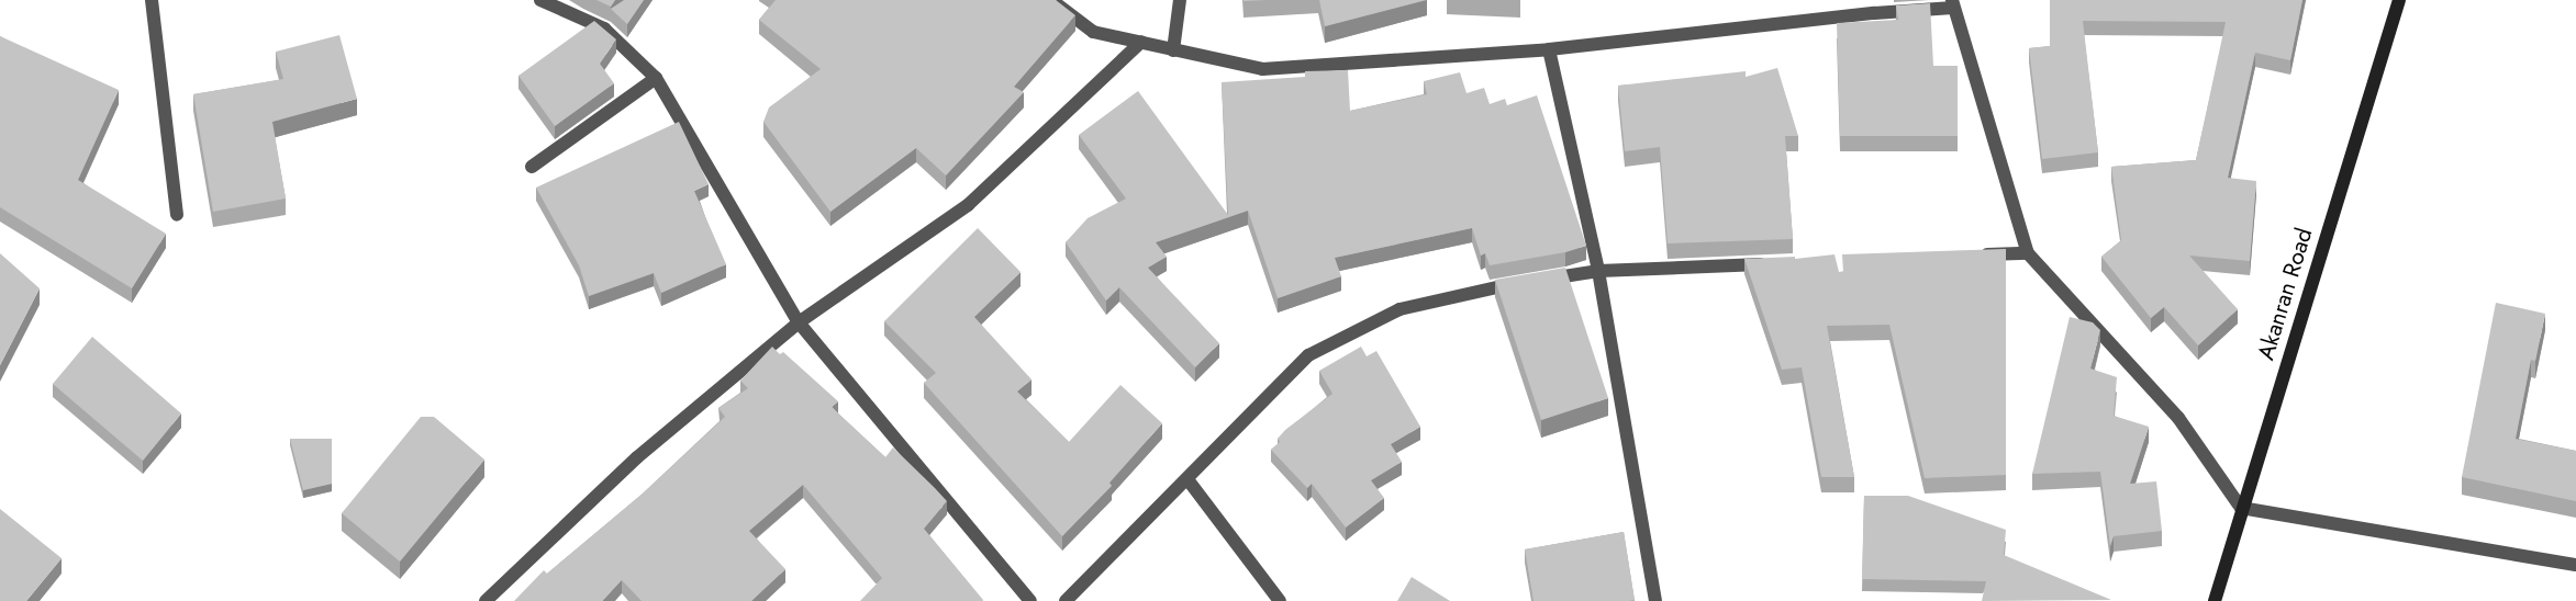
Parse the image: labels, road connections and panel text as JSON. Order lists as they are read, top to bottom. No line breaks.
{"streets":{"main road":["Akanran Road"]}}
